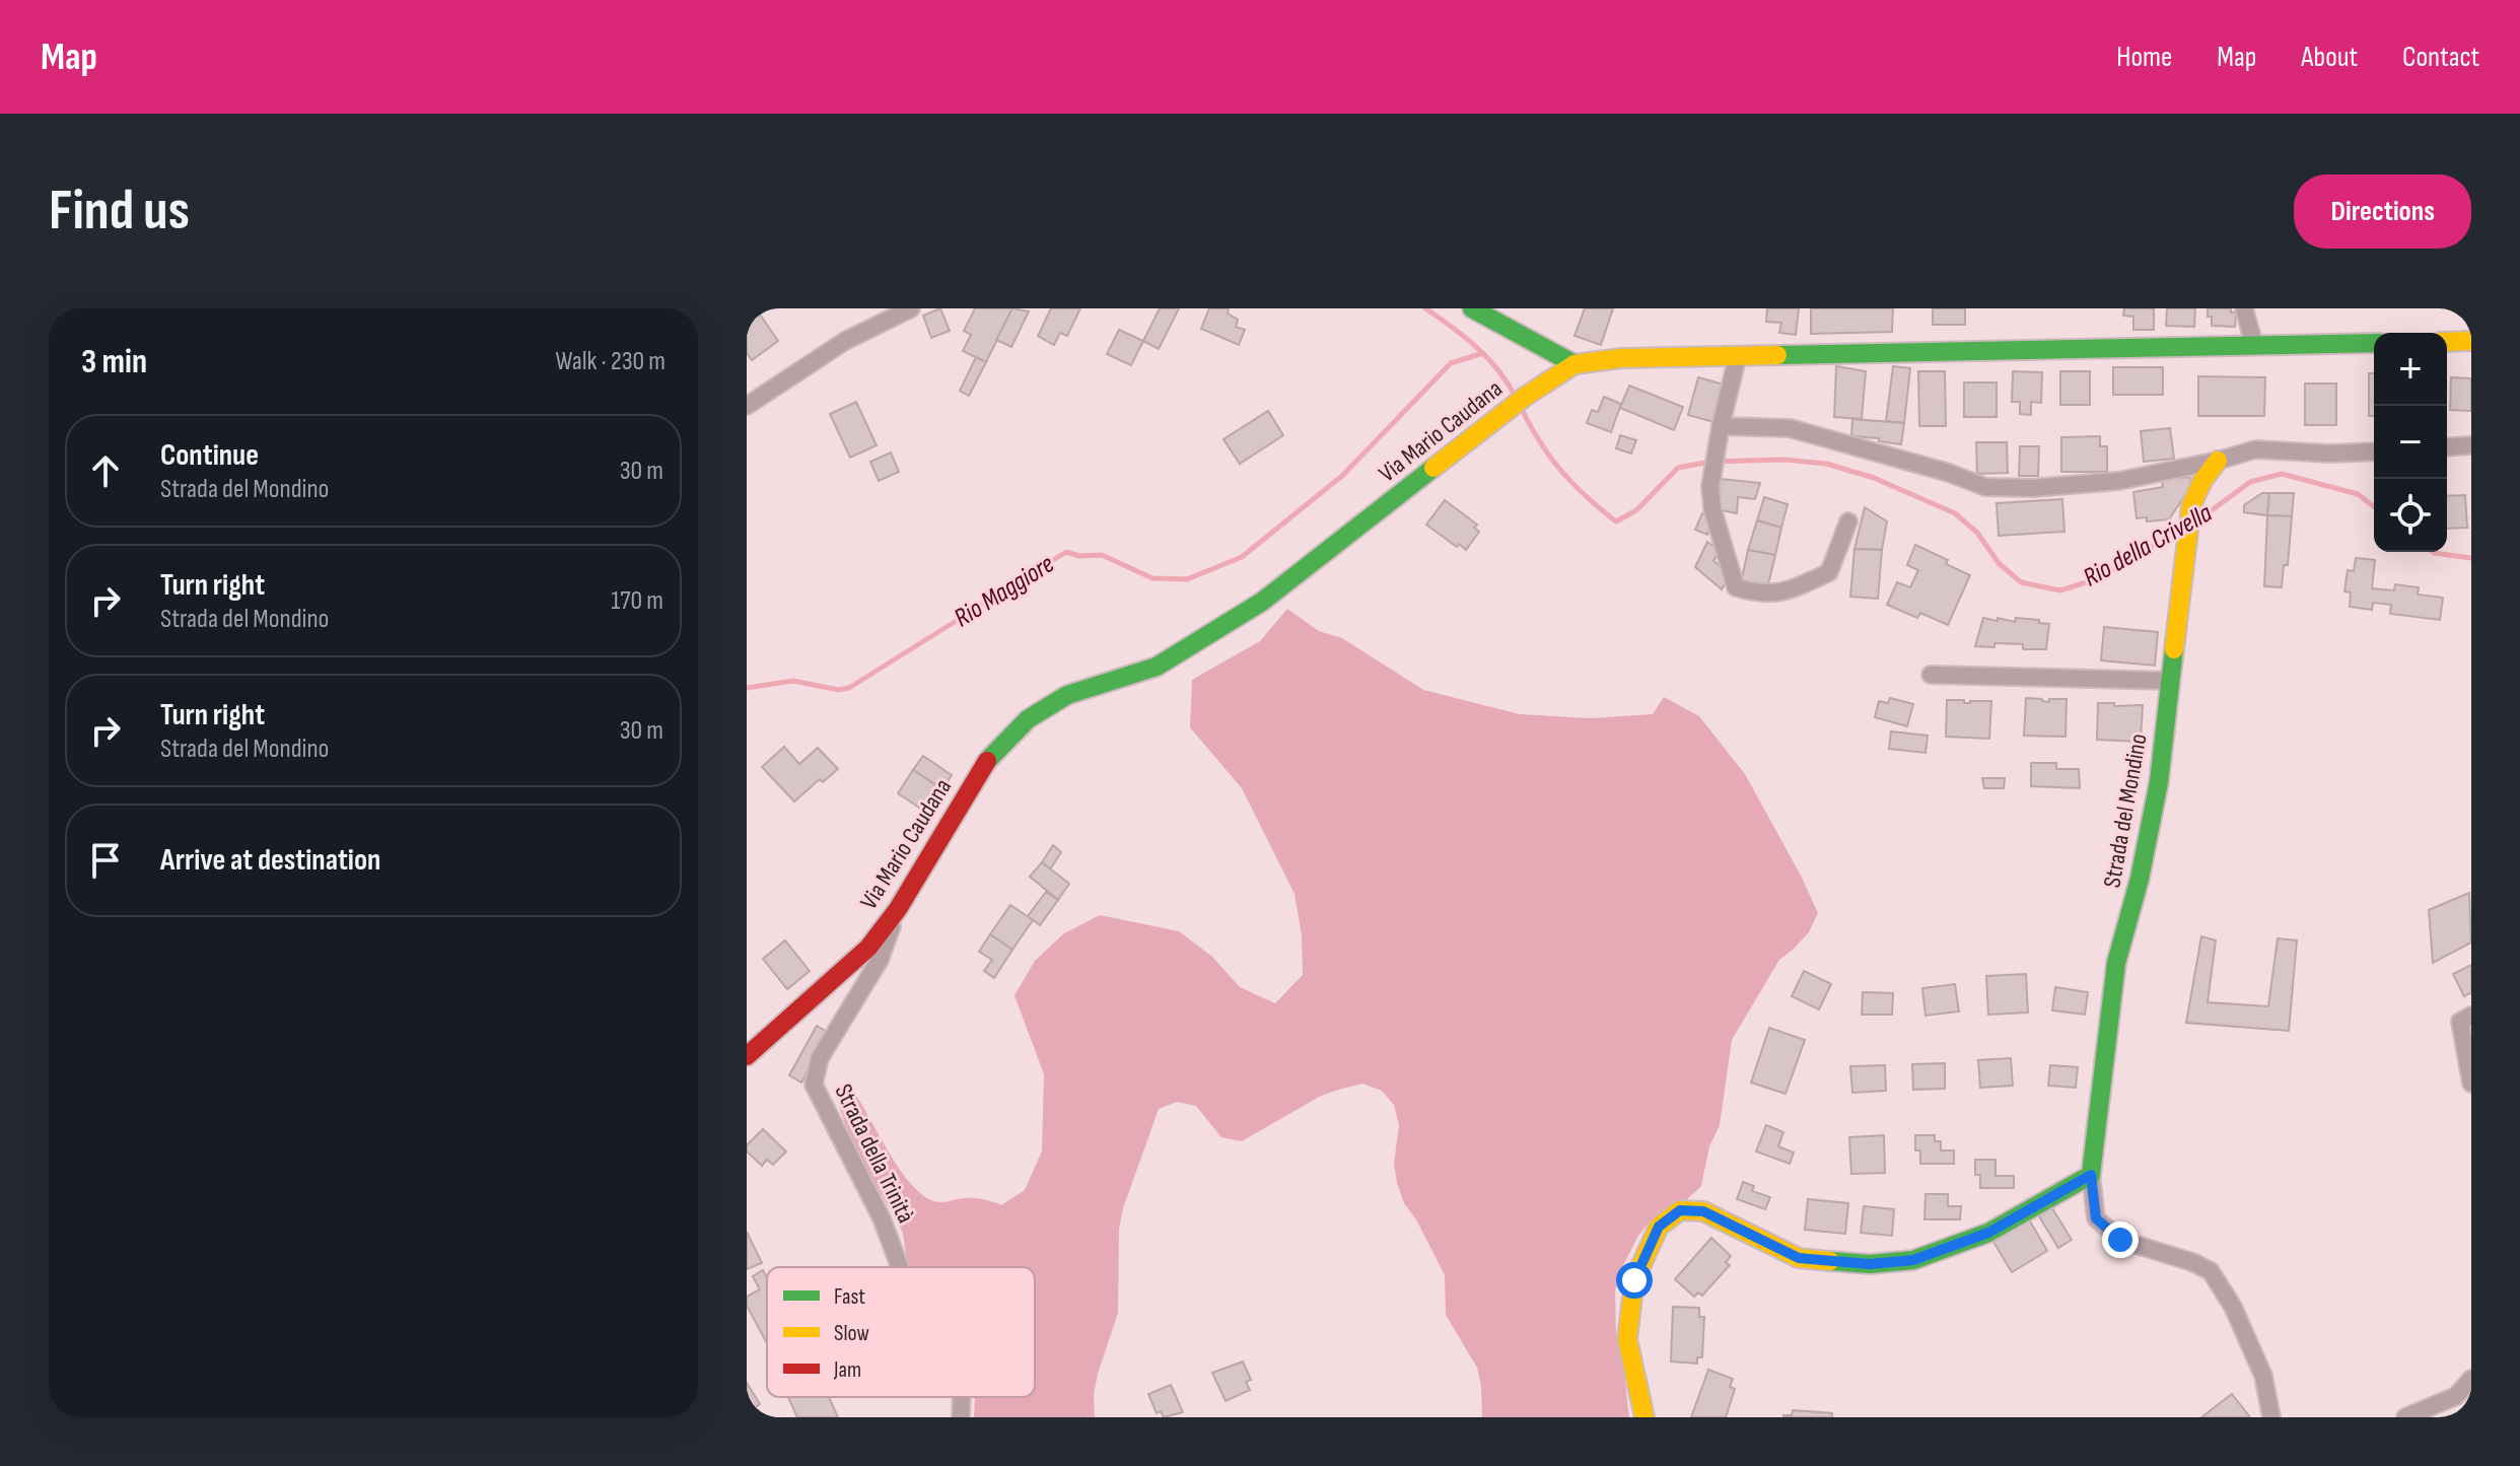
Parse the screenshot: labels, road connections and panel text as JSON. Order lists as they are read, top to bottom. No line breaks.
{"streets":{"main road":["Via Mario Caudana","Strada del Mondino"],"street":["Strada della Trinità"]},"crossings":[["Via Mario Caudana","Strada della Trinità"]],"water":["Rio della Crivella","Rio Maggiore"],"legend":["Fast","Slow","Jam"],"page":{"header":"Map","nav":["Home","Map","About","Contact"],"buttons":"Directions","title":"Find us","heading":["3 min","Walk · 230 m"],"map_buttons":["+","−"],"list":[["Continue","Strada del Mondino","30 m"],["Turn right","Strada del Mondino","170 m"],["Turn right","Strada del Mondino","30 m"],"Arrive at destination"]}}
